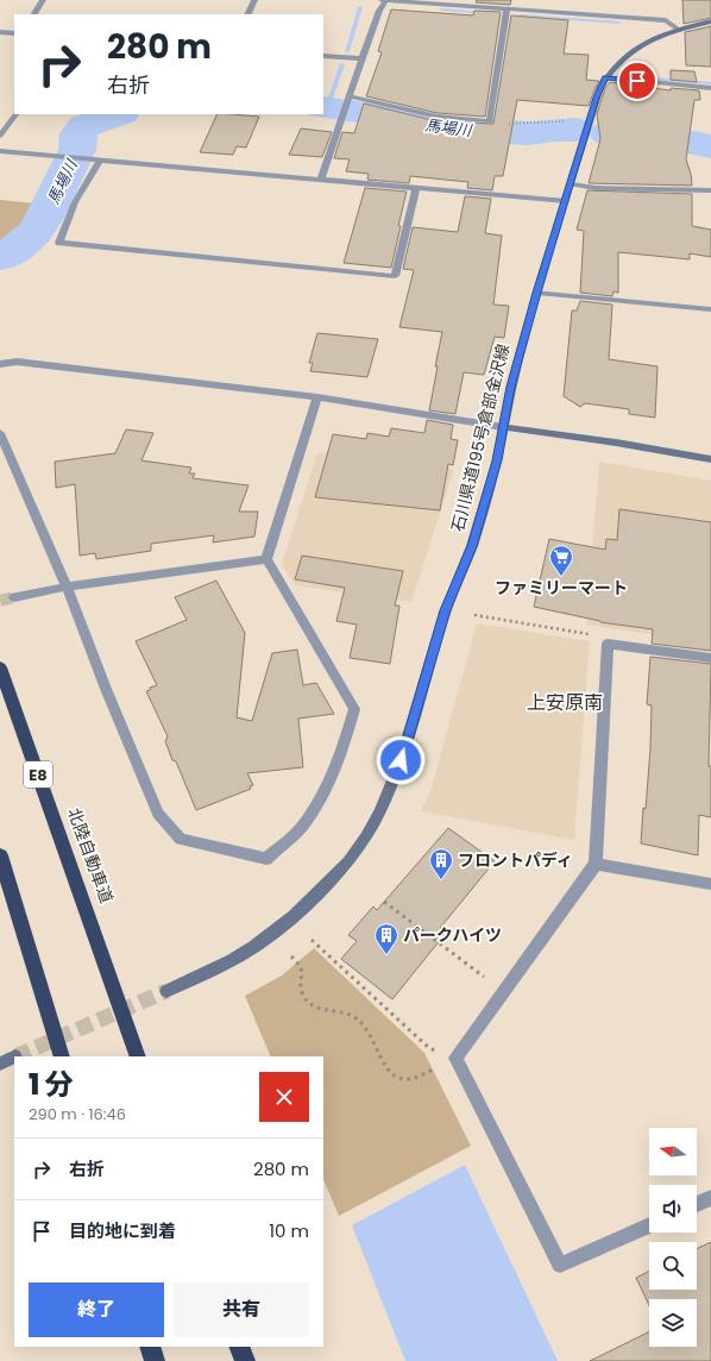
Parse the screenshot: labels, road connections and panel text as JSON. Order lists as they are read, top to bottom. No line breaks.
{"streets":{"highway":["E8","北陸自動車道"],"main road":["石川県道195号倉部金沢線"]},"districts":["上安原南"],"water":["馬場川"],"places":{"supermarket":["ファミリーマート"],"building":["フロントパディ","パークハイツ"]},"north":"left","page":{"turn":["280 m","右折"],"heading":["1 分","290 m · 16:46"],"list":[{"name":"右折","value":"280 m"},{"name":"目的地に到着","value":"10 m"}],"buttons":["終了","共有"]}}
